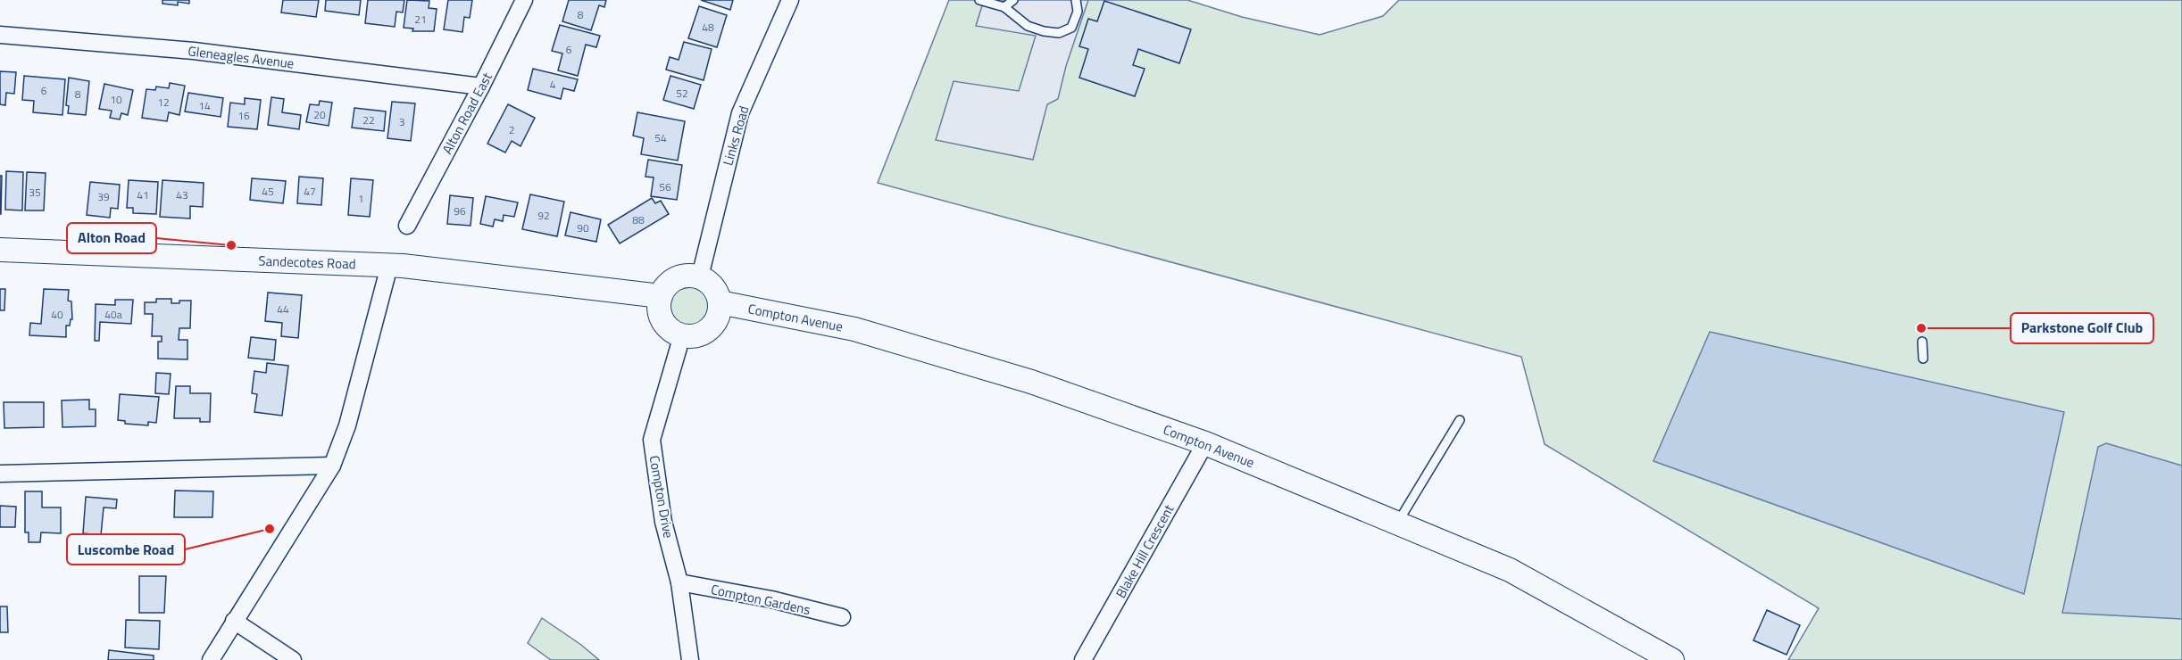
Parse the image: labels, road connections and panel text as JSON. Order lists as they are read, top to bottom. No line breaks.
{"streets":{"street":["Gleneagles Avenue","Alton Road East","Links Road","Sandecotes Road","Compton Avenue","Compton Drive","Blake Hill Crescent","Compton Gardens"]},"crossings":[["Gleneagles Avenue","Alton Road East"],["Links Road","Compton Avenue"],["Links Road","Compton Drive"],["Compton Avenue","Compton Drive"],["Compton Avenue","Blake Hill Crescent"],["Compton Drive","Compton Gardens"]],"places":["Alton Road","Parkstone Golf Club","Luscombe Road"],"house_numbers":["8","21","48","6","4","6","52","8","10","12","14","20","16","22","3","2","54","56","45","47","35","41","43","39","1","96","92","88","90","44","40","40a"]}
